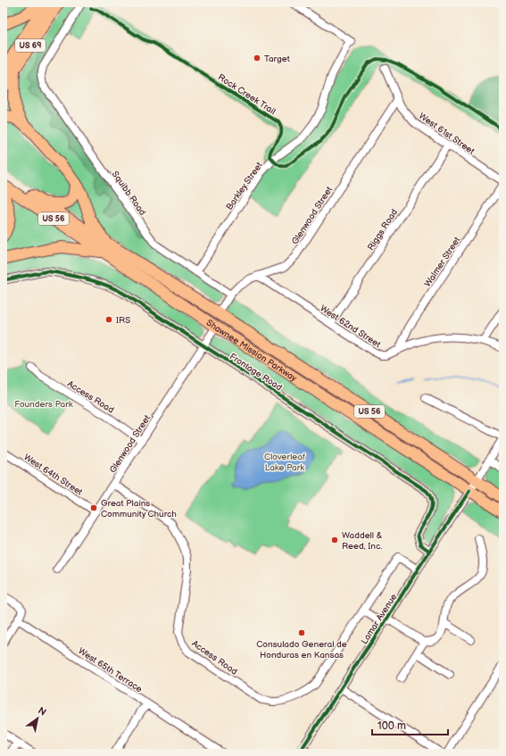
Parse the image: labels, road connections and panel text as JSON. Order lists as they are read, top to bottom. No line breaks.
{"streets":{"highway":["US 69","US 56","Shawnee Mission Parkway"],"street":["West 61st Street","Barkley Street","Squibb Road","Glenwood Street","Riggs Road","Walmer Street","West 62nd Street","Frontage Road","Access Road","West 64th Street","Lamar Avenue","West 65th Terrace"],"cycle path":["Rock Creek Trail"]},"crossings":[["West 61st Street","Glenwood Street"],["West 61st Street","Riggs Road"],["West 61st Street","Walmer Street"],["Barkley Street","Squibb Road"],["Glenwood Street","West 62nd Street"],["Glenwood Street","Shawnee Mission Parkway"],["Glenwood Street","Frontage Road"],["Glenwood Street","Access Road"],["Glenwood Street","West 64th Street"],["Riggs Road","West 62nd Street"],["Walmer Street","West 62nd Street"],["Shawnee Mission Parkway","Lamar Avenue"],["Frontage Road","Lamar Avenue"],["Access Road","Lamar Avenue"]],"parks":["Founders Park","Cloverleaf Lake Park"],"places":["Target","IRS","Great Plains Community Church","Waddell & Reed, Inc.","Consulado General de Honduras en Kansas"],"scale_bar":"100 m","north":"top right"}
